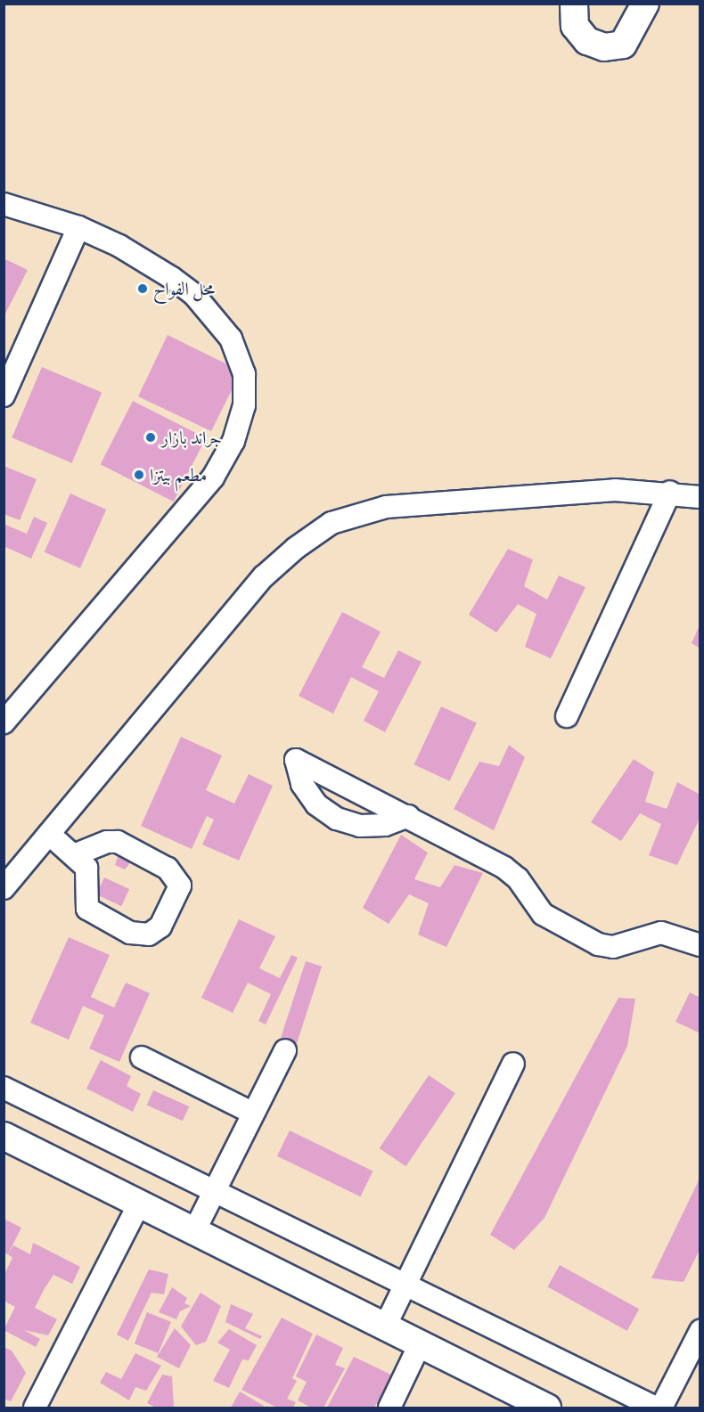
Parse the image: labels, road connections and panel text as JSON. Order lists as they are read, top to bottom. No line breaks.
{"places":["محل الفواح","جراند بازار","مطعم بيتزا"]}
